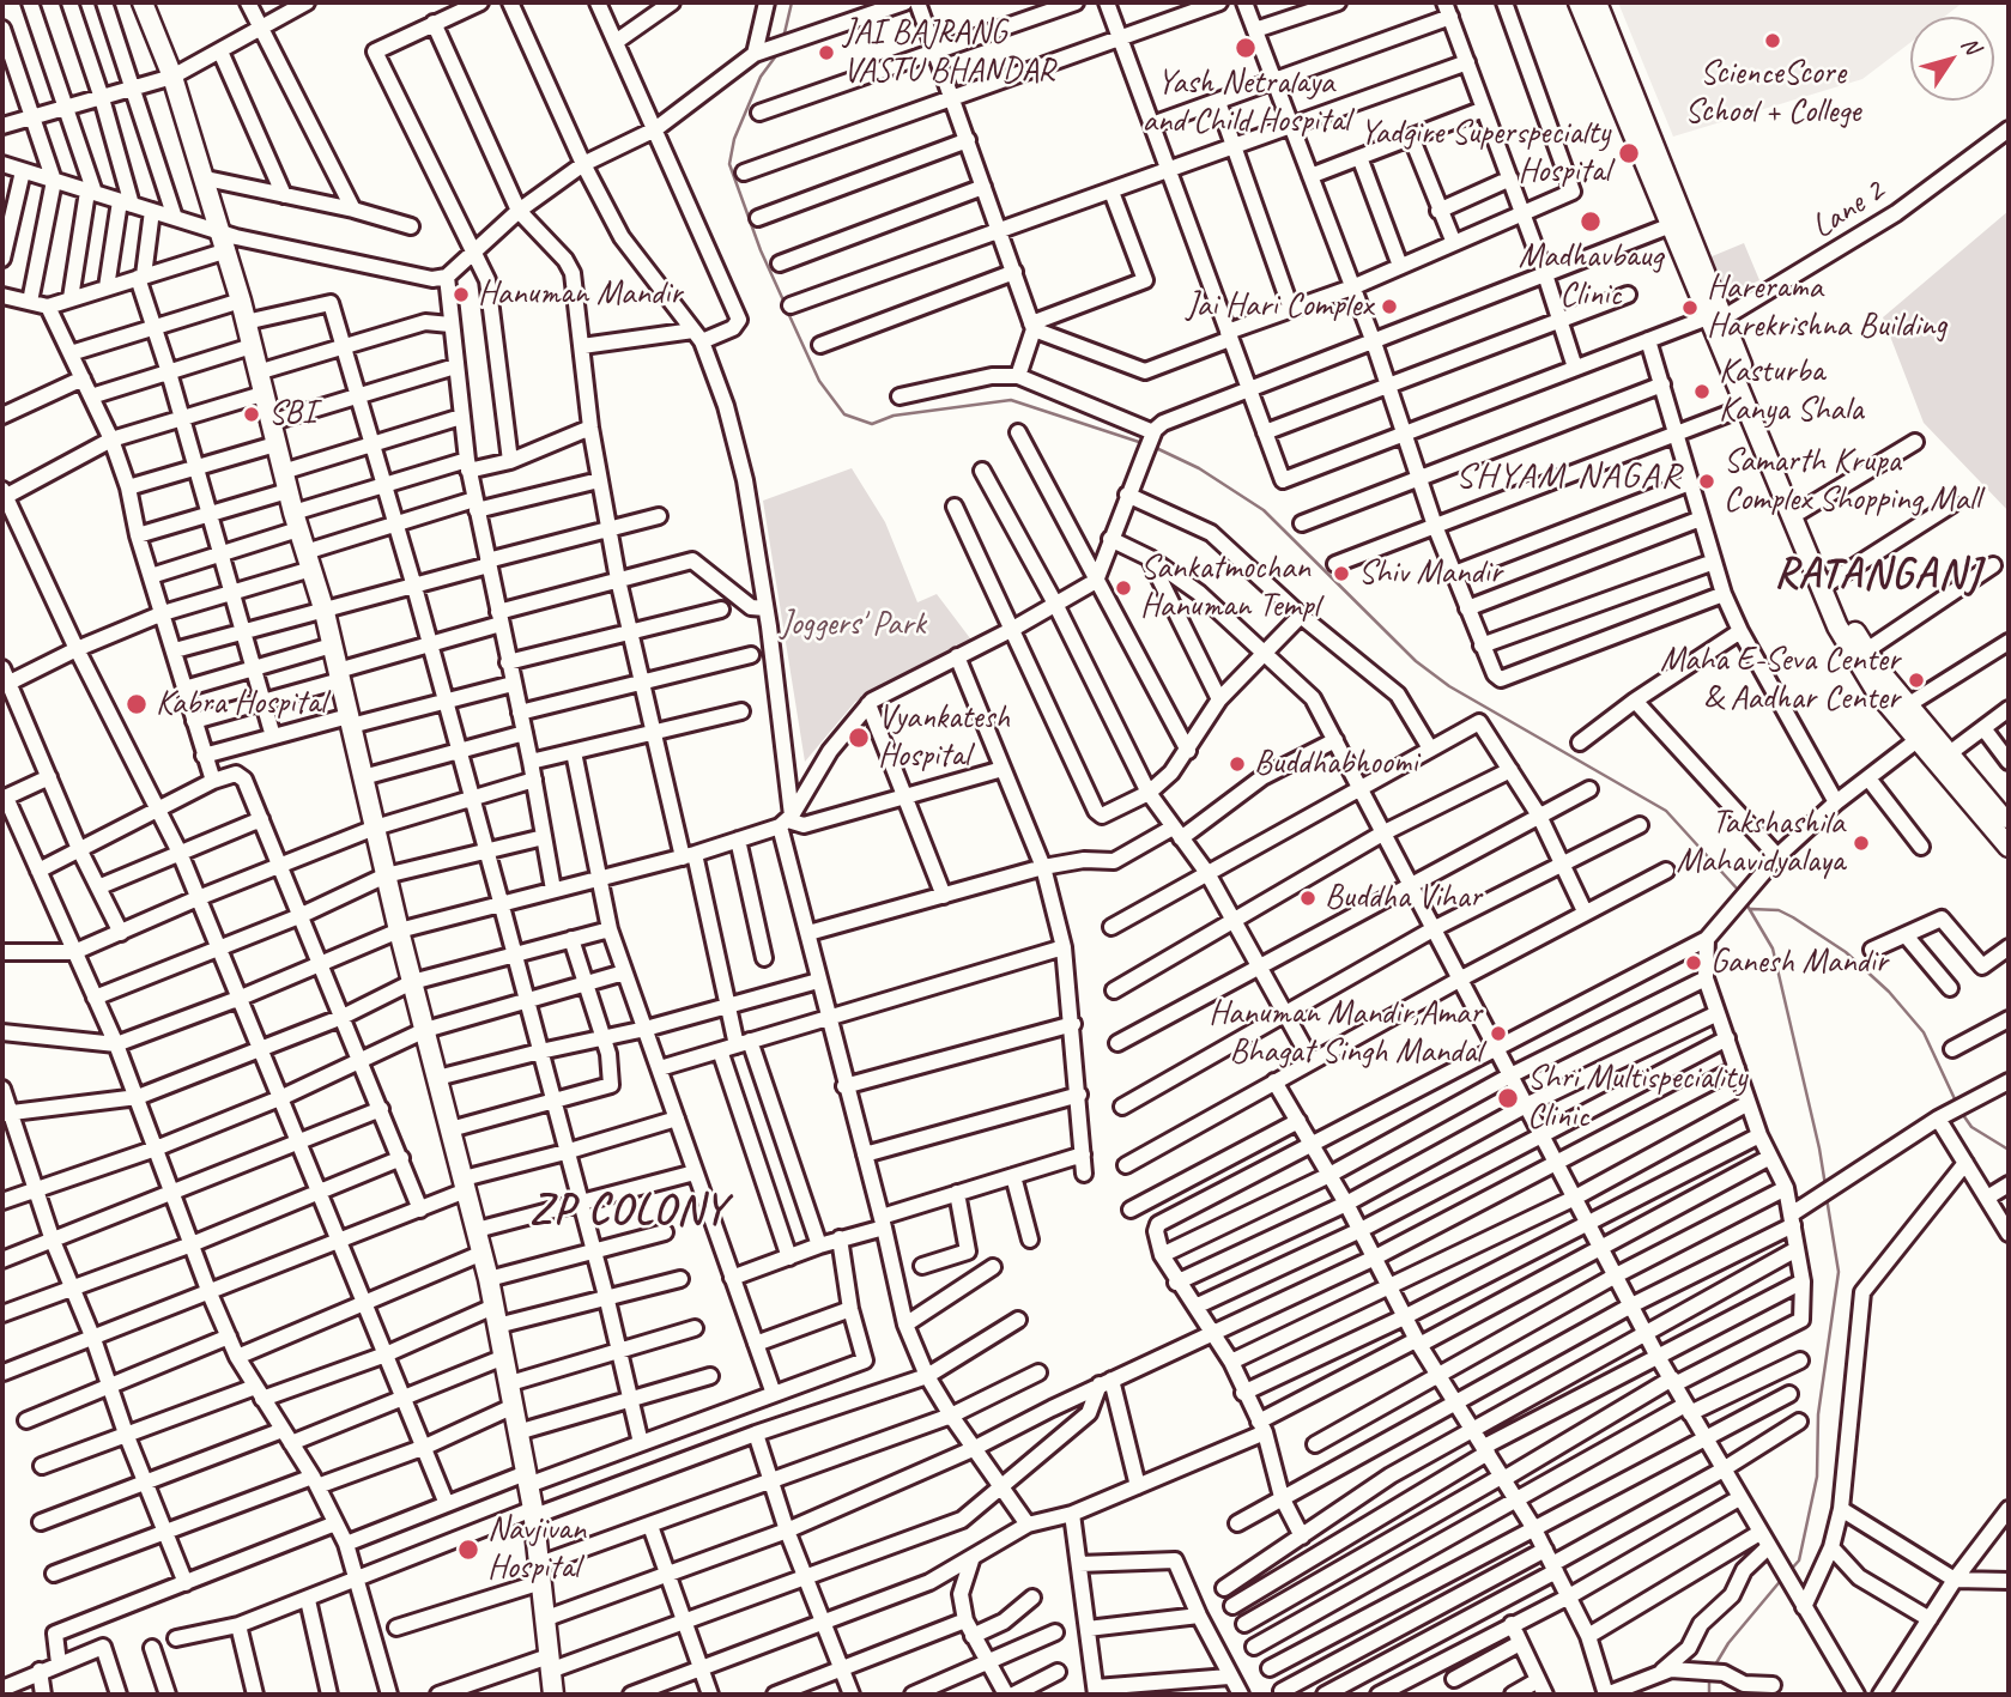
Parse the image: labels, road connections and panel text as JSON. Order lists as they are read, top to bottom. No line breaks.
{"streets":{"street":["Lane 2"]},"districts":["SHYAM NAGAR","RATANGANJ","ZP COLONY"],"parks":["Joggers' Park"],"places":["ScienceScore School + College","Yash Netralaya and Child Hospital","JAI BAJRANG VASTU BHANDAR","Yadgire Superspecialty Hospital","Madhavbaug Clinic","Hanuman Mandir","Jai Hari Complex","Harerama Harekrishna Building","Kasturba Kanya Shala","SBI","Samarth Krupa Complex Shopping Mall","Shiv Mandir","Sankatmochan Hanuman Templ","Maha E-Seva Center & Aadhar Center","Kabra Hospital","Vyankatesh Hospital","Buddhabhoomi","Takshashila Mahavidyalaya","Buddha Vihar","Ganesh Mandir","Hanuman Mandir,Amar Bhagat Singh Mandal","Shri Multispeciality Clinic","Navjivan Hospital"],"north":"top right"}
